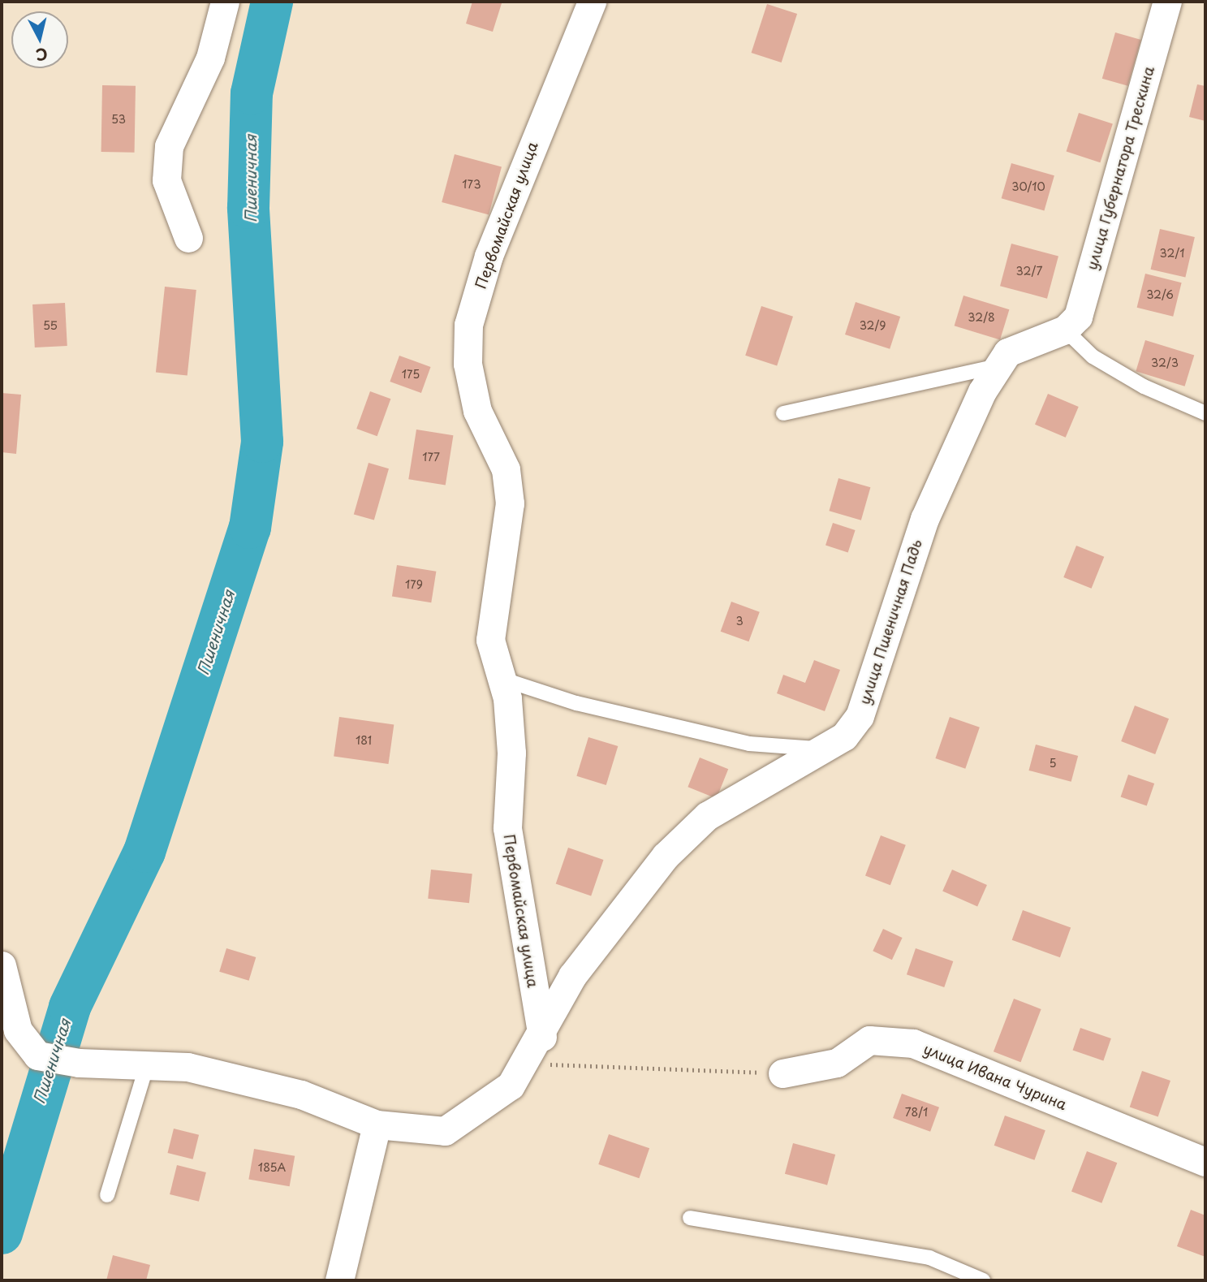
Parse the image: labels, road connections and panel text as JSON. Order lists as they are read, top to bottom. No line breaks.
{"streets":{"street":["улица Губернатора Трескина","Первомайская улица","улица Пшеничная Падь","улица Ивана Чурина"]},"crossings":[["улица Губернатора Трескина","улица Пшеничная Падь"],["Первомайская улица","улица Пшеничная Падь"]],"water":["Пшеничная"],"house_numbers":["53","173","30/10","32/1","32/7","32/6","32/8","55","32/9","32/3","175","177","179","3","181","5","78/1","185А"],"north":"bottom"}
